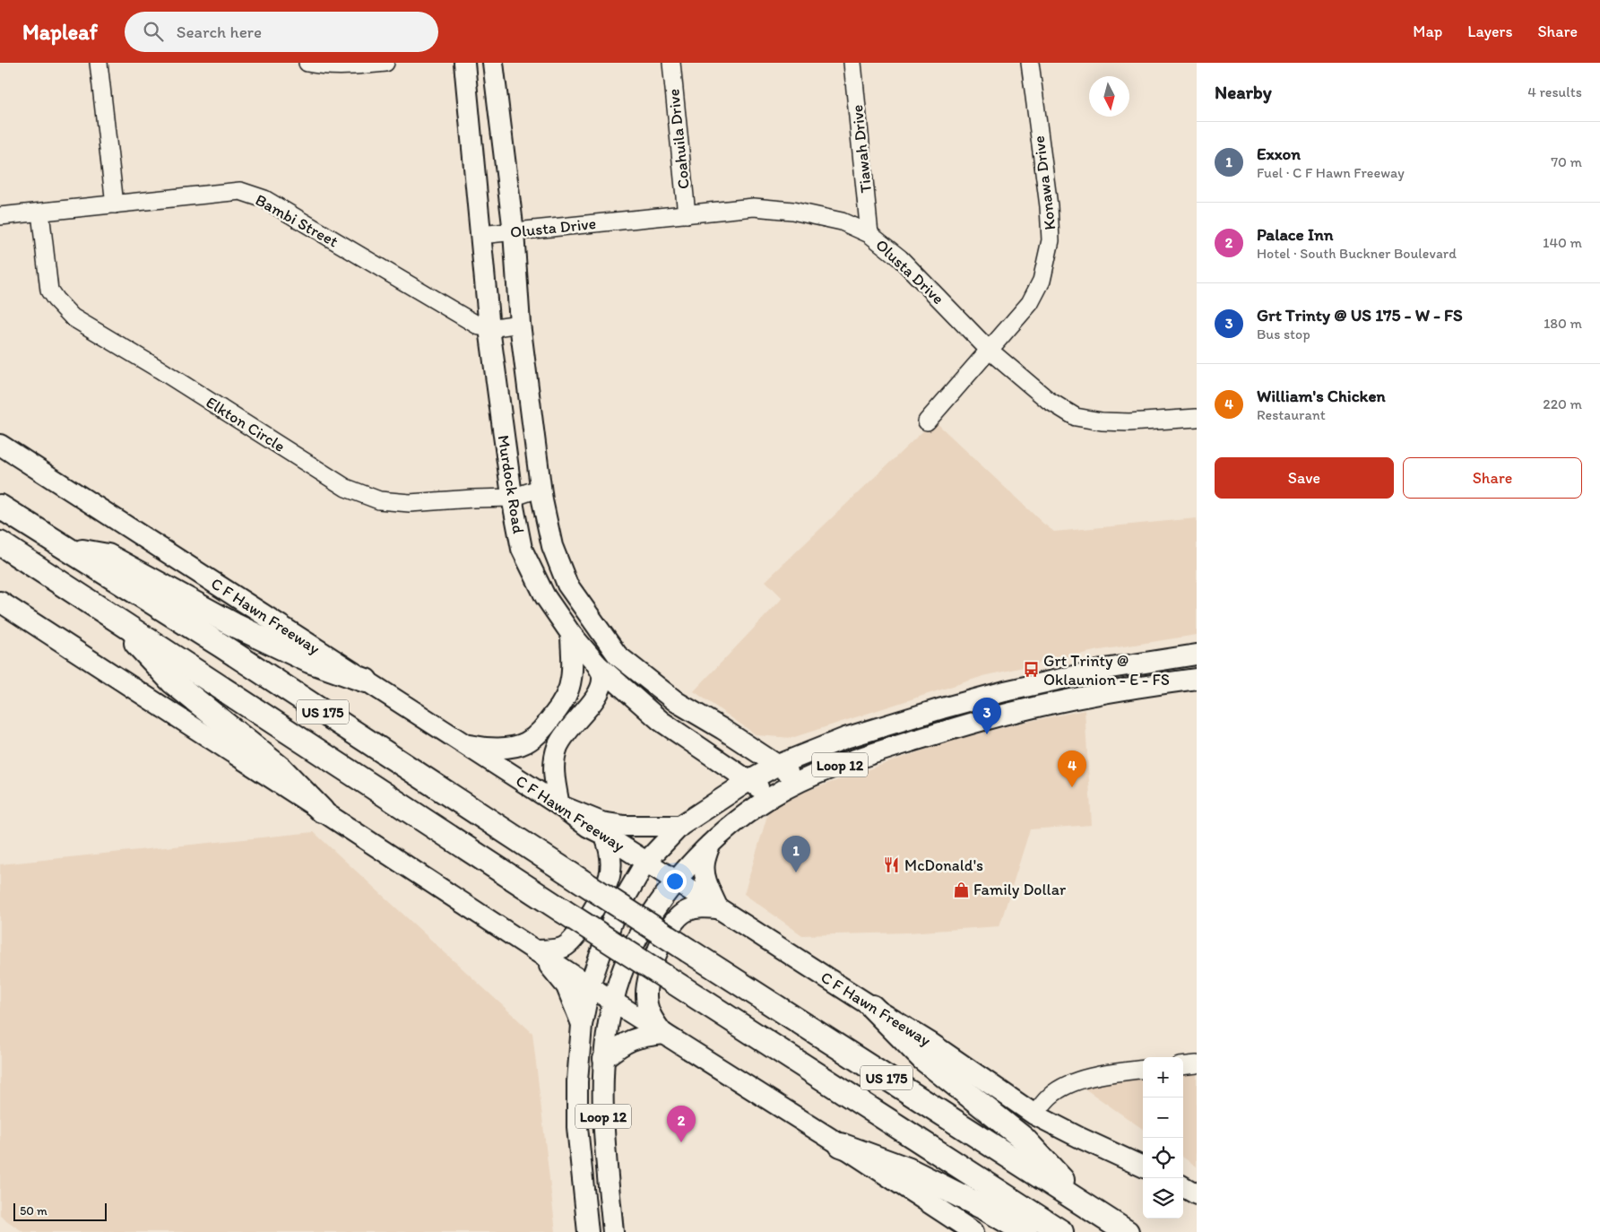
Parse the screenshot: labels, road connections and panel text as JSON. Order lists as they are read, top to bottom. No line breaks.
{"streets":{"highway":["US 175"],"main road":["Murdock Road","C F Hawn Freeway","Loop 12"],"street":["Coahuila Drive","Tiawah Drive","Konawa Drive","Bambi Street","Olusta Drive","Elkton Circle"]},"crossings":[["Coahuila Drive","Olusta Drive"],["Tiawah Drive","Olusta Drive"],["Konawa Drive","Olusta Drive"],["Bambi Street","Elkton Circle"],["Bambi Street","Murdock Road"],["Olusta Drive","Murdock Road"],["Elkton Circle","Murdock Road"],["Murdock Road","Loop 12"],["C F Hawn Freeway","Loop 12"]],"places":{"bus stop":["Grt Trinty @ Oklaunion - E - FS"],"restaurant":["McDonald's"],"shop":["Family Dollar"]},"scale_bar":"50 m","north":"bottom","page":{"header":"Mapleaf","search":"Search here","nav":["Map","Layers","Share"],"heading":["Nearby","4 results"],"list":[{"mark":"1","name":"Exxon","note":"Fuel · C F Hawn Freeway","value":"70 m"},{"mark":"2","name":"Palace Inn","note":"Hotel · South Buckner Boulevard","value":"140 m"},{"mark":"3","name":"Grt Trinty @ US 175 - W - FS","note":"Bus stop","value":"180 m"},{"mark":"4","name":"William's Chicken","note":"Restaurant","value":"220 m"}],"buttons":["Save","Share"],"pins":["3","4","1","2"],"map_buttons":["+","−"],"scale":"50 m"}}
